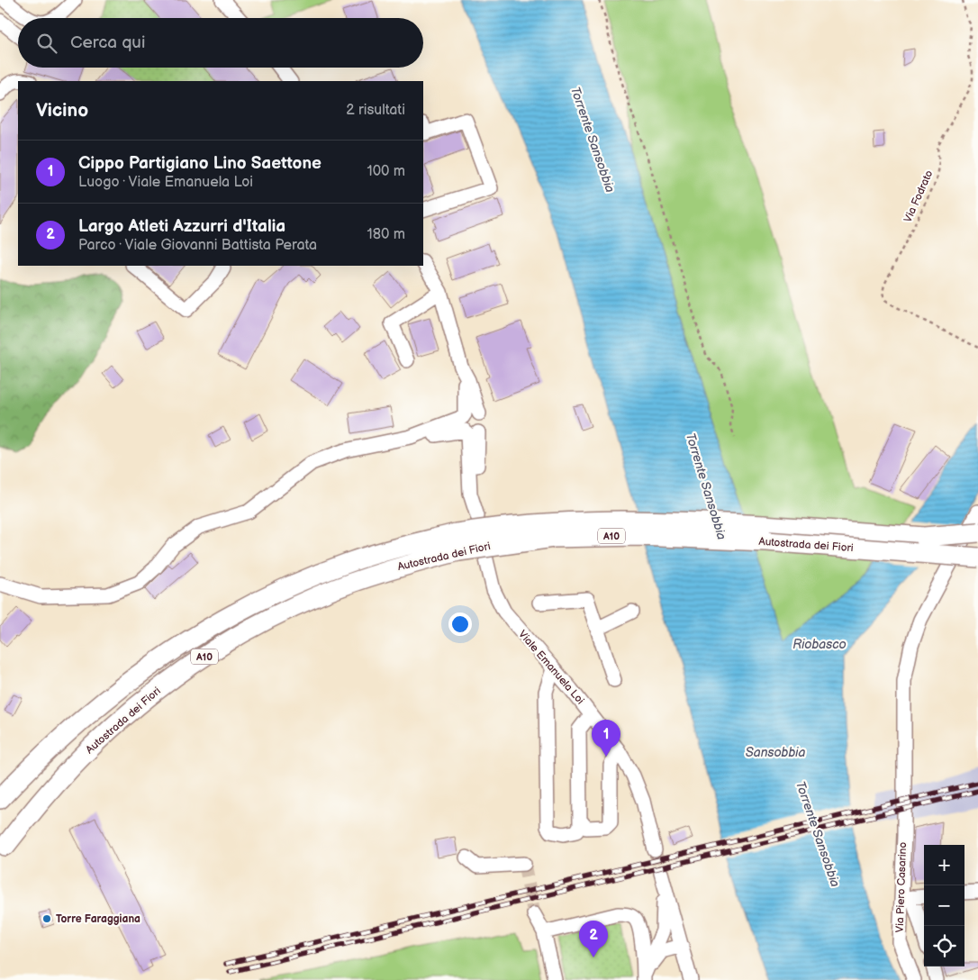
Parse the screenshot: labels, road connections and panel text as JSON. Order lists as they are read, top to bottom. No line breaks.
{"streets":{"highway":["A10","Autostrada dei Fiori"],"street":["Viale Emanuela Loi","Via Piero Casarino"],"path":["Via Fodrato"]},"water":["Torrente Sansobbia","Riobasco","Sansobbia"],"places":["Torre Faraggiana"],"page":{"search":"Cerca qui","heading":["Vicino","2 risultati"],"list":[{"mark":"1","name":"Cippo Partigiano Lino Saettone","note":"Luogo · Viale Emanuela Loi","value":"100 m"},{"mark":"2","name":"Largo Atleti Azzurri d'Italia","note":"Parco · Viale Giovanni Battista Perata","value":"180 m"}],"pins":["1","2"],"map_buttons":["+","−"]}}
